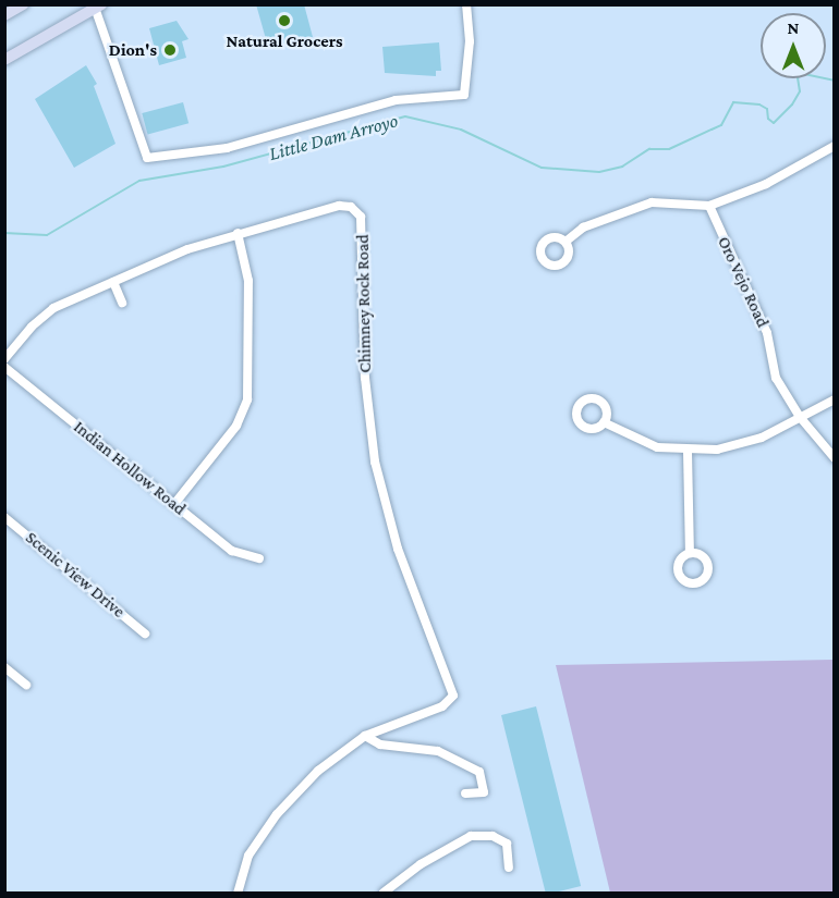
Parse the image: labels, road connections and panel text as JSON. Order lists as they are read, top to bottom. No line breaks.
{"streets":{"street":["Oro Vejo Road","Chimney Rock Road","Indian Hollow Road","Scenic View Drive"]},"water":["Little Dam Arroyo"],"places":["Natural Grocers","Dion's"],"north":"top"}
